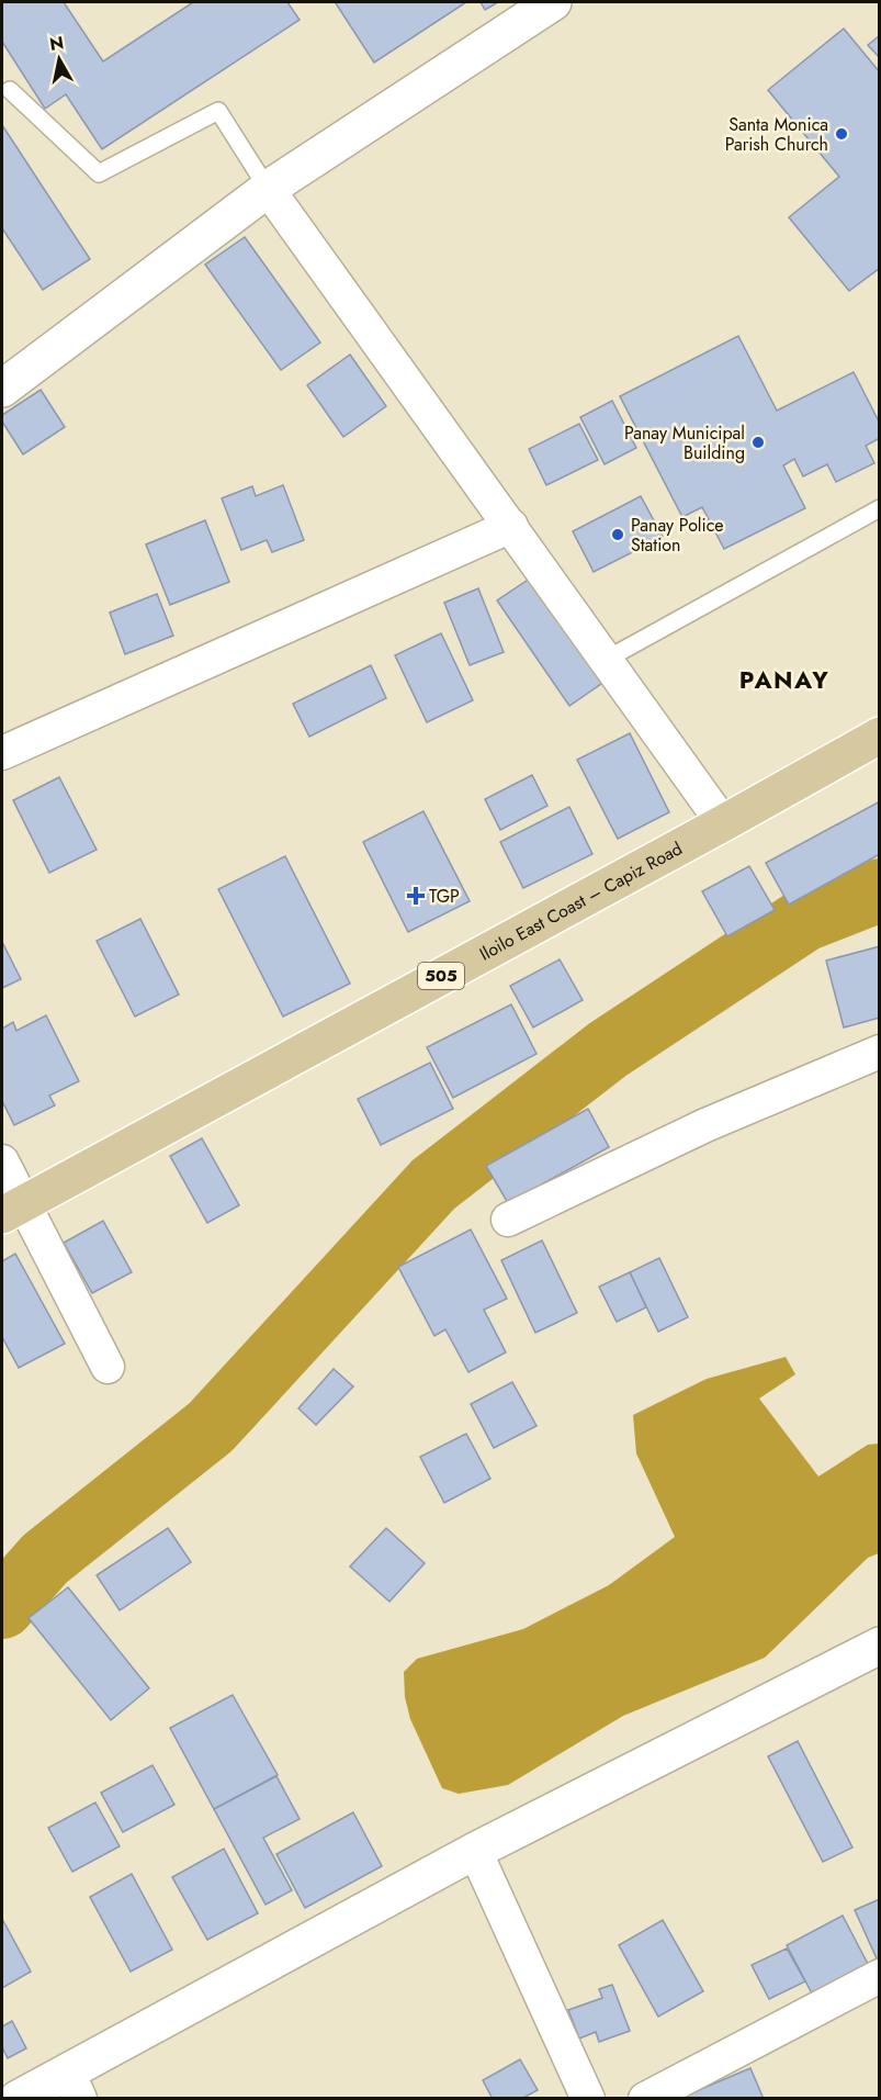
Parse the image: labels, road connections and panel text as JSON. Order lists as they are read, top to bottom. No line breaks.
{"streets":{"main road":["Iloilo East Coast – Capiz Road","505"]},"districts":["PANAY"],"places":{"other":["Santa Monica Parish Church","Panay Municipal Building","Panay Police Station"],"health":["TGP"]},"north":"top"}
